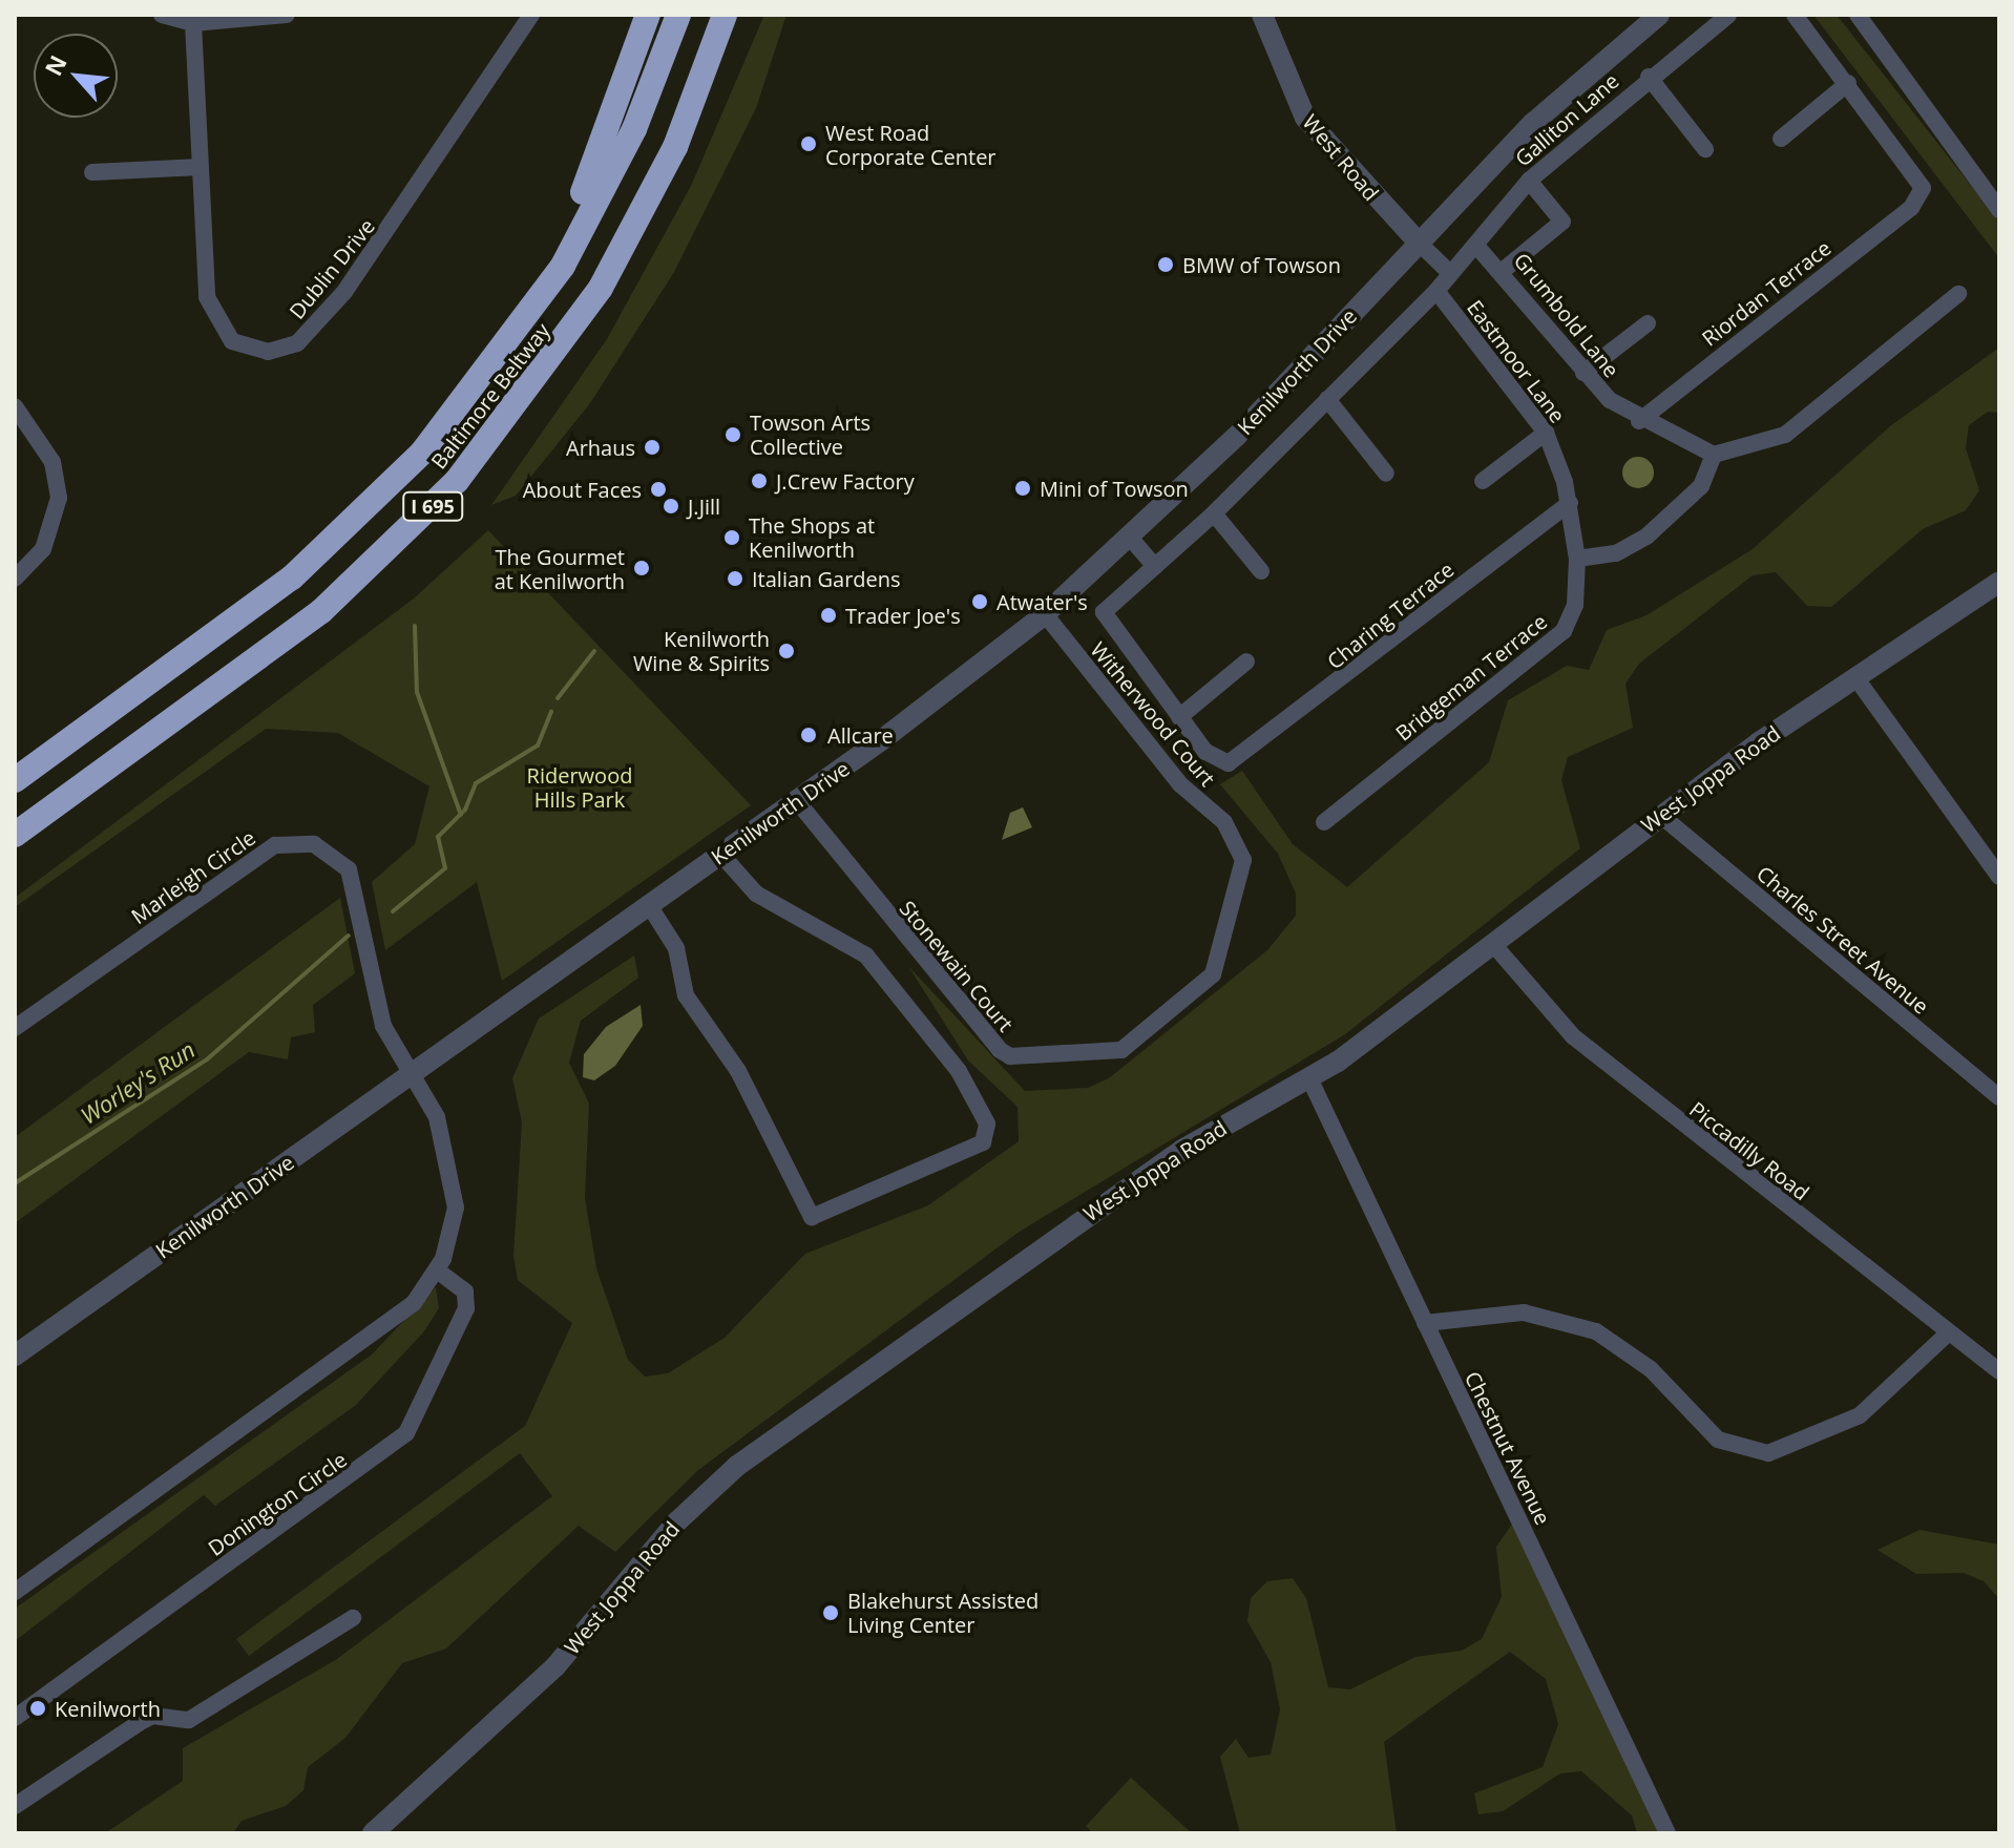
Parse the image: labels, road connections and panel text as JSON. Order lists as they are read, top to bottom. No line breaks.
{"streets":{"highway":["Baltimore Beltway","I 695"],"street":["Galliton Lane","West Road","Dublin Drive","Riordan Terrace","Grumbold Lane","Eastmoor Lane","Kenilworth Drive","Charing Terrace","Bridgeman Terrace","Witherwood Court","West Joppa Road","Marleigh Circle","Charles Street Avenue","Stonewain Court","Piccadilly Road","Chestnut Avenue","Donington Circle"]},"crossings":[["Galliton Lane","Grumbold Lane"],["Galliton Lane","Eastmoor Lane"],["Galliton Lane","Charing Terrace"],["West Road","Kenilworth Drive"],["Riordan Terrace","Grumbold Lane"],["Eastmoor Lane","Charing Terrace"],["Eastmoor Lane","Bridgeman Terrace"],["Kenilworth Drive","Witherwood Court"],["Kenilworth Drive","Marleigh Circle"],["Kenilworth Drive","Stonewain Court"],["Witherwood Court","Stonewain Court"],["West Joppa Road","Charles Street Avenue"],["West Joppa Road","Piccadilly Road"],["West Joppa Road","Chestnut Avenue"]],"water":["Worley's Run"],"parks":["Riderwood Hills Park"],"places":["West Road Corporate Center","BMW of Towson","Towson Arts Collective","Arhaus","J.Crew Factory","Mini of Towson","About Faces","J.Jill","The Shops at Kenilworth","The Gourmet at Kenilworth","Italian Gardens","Atwater's","Trader Joe's","Kenilworth Wine & Spirits","Allcare","Blakehurst Assisted Living Center","Kenilworth"],"north":"top left"}
